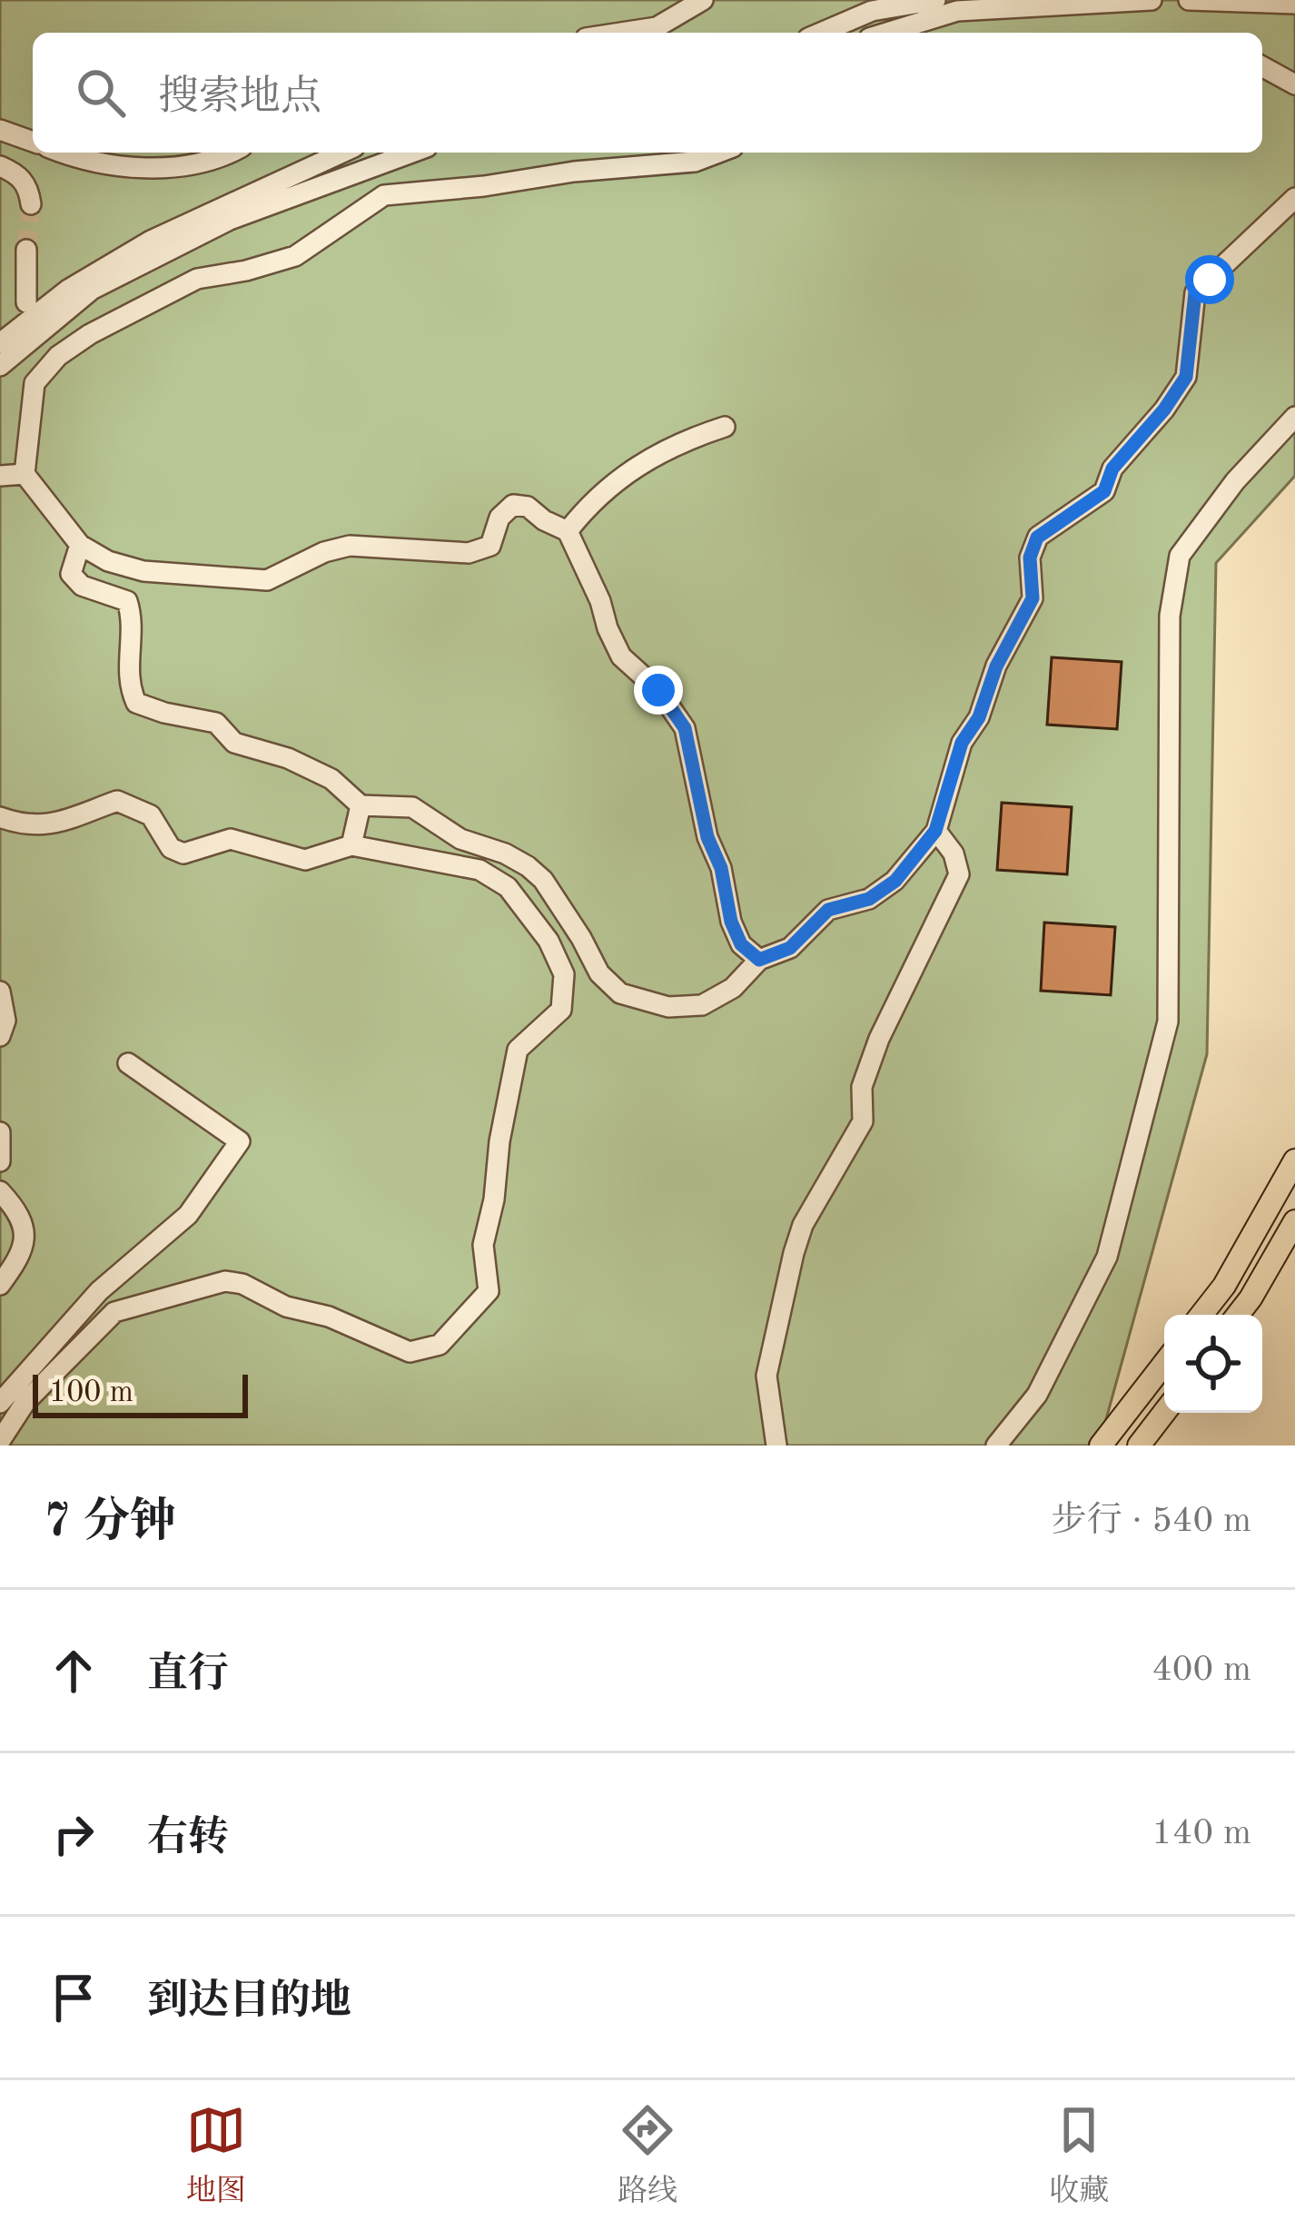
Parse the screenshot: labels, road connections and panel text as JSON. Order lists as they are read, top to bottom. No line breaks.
{"scale_bar":"100 m","page":{"search":"搜索地点","scale":"100 m","heading":["7 分钟","步行 · 540 m"],"list":[["直行","400 m"],["右转","140 m"],"到达目的地"],"nav":["地图","路线","收藏"]}}
